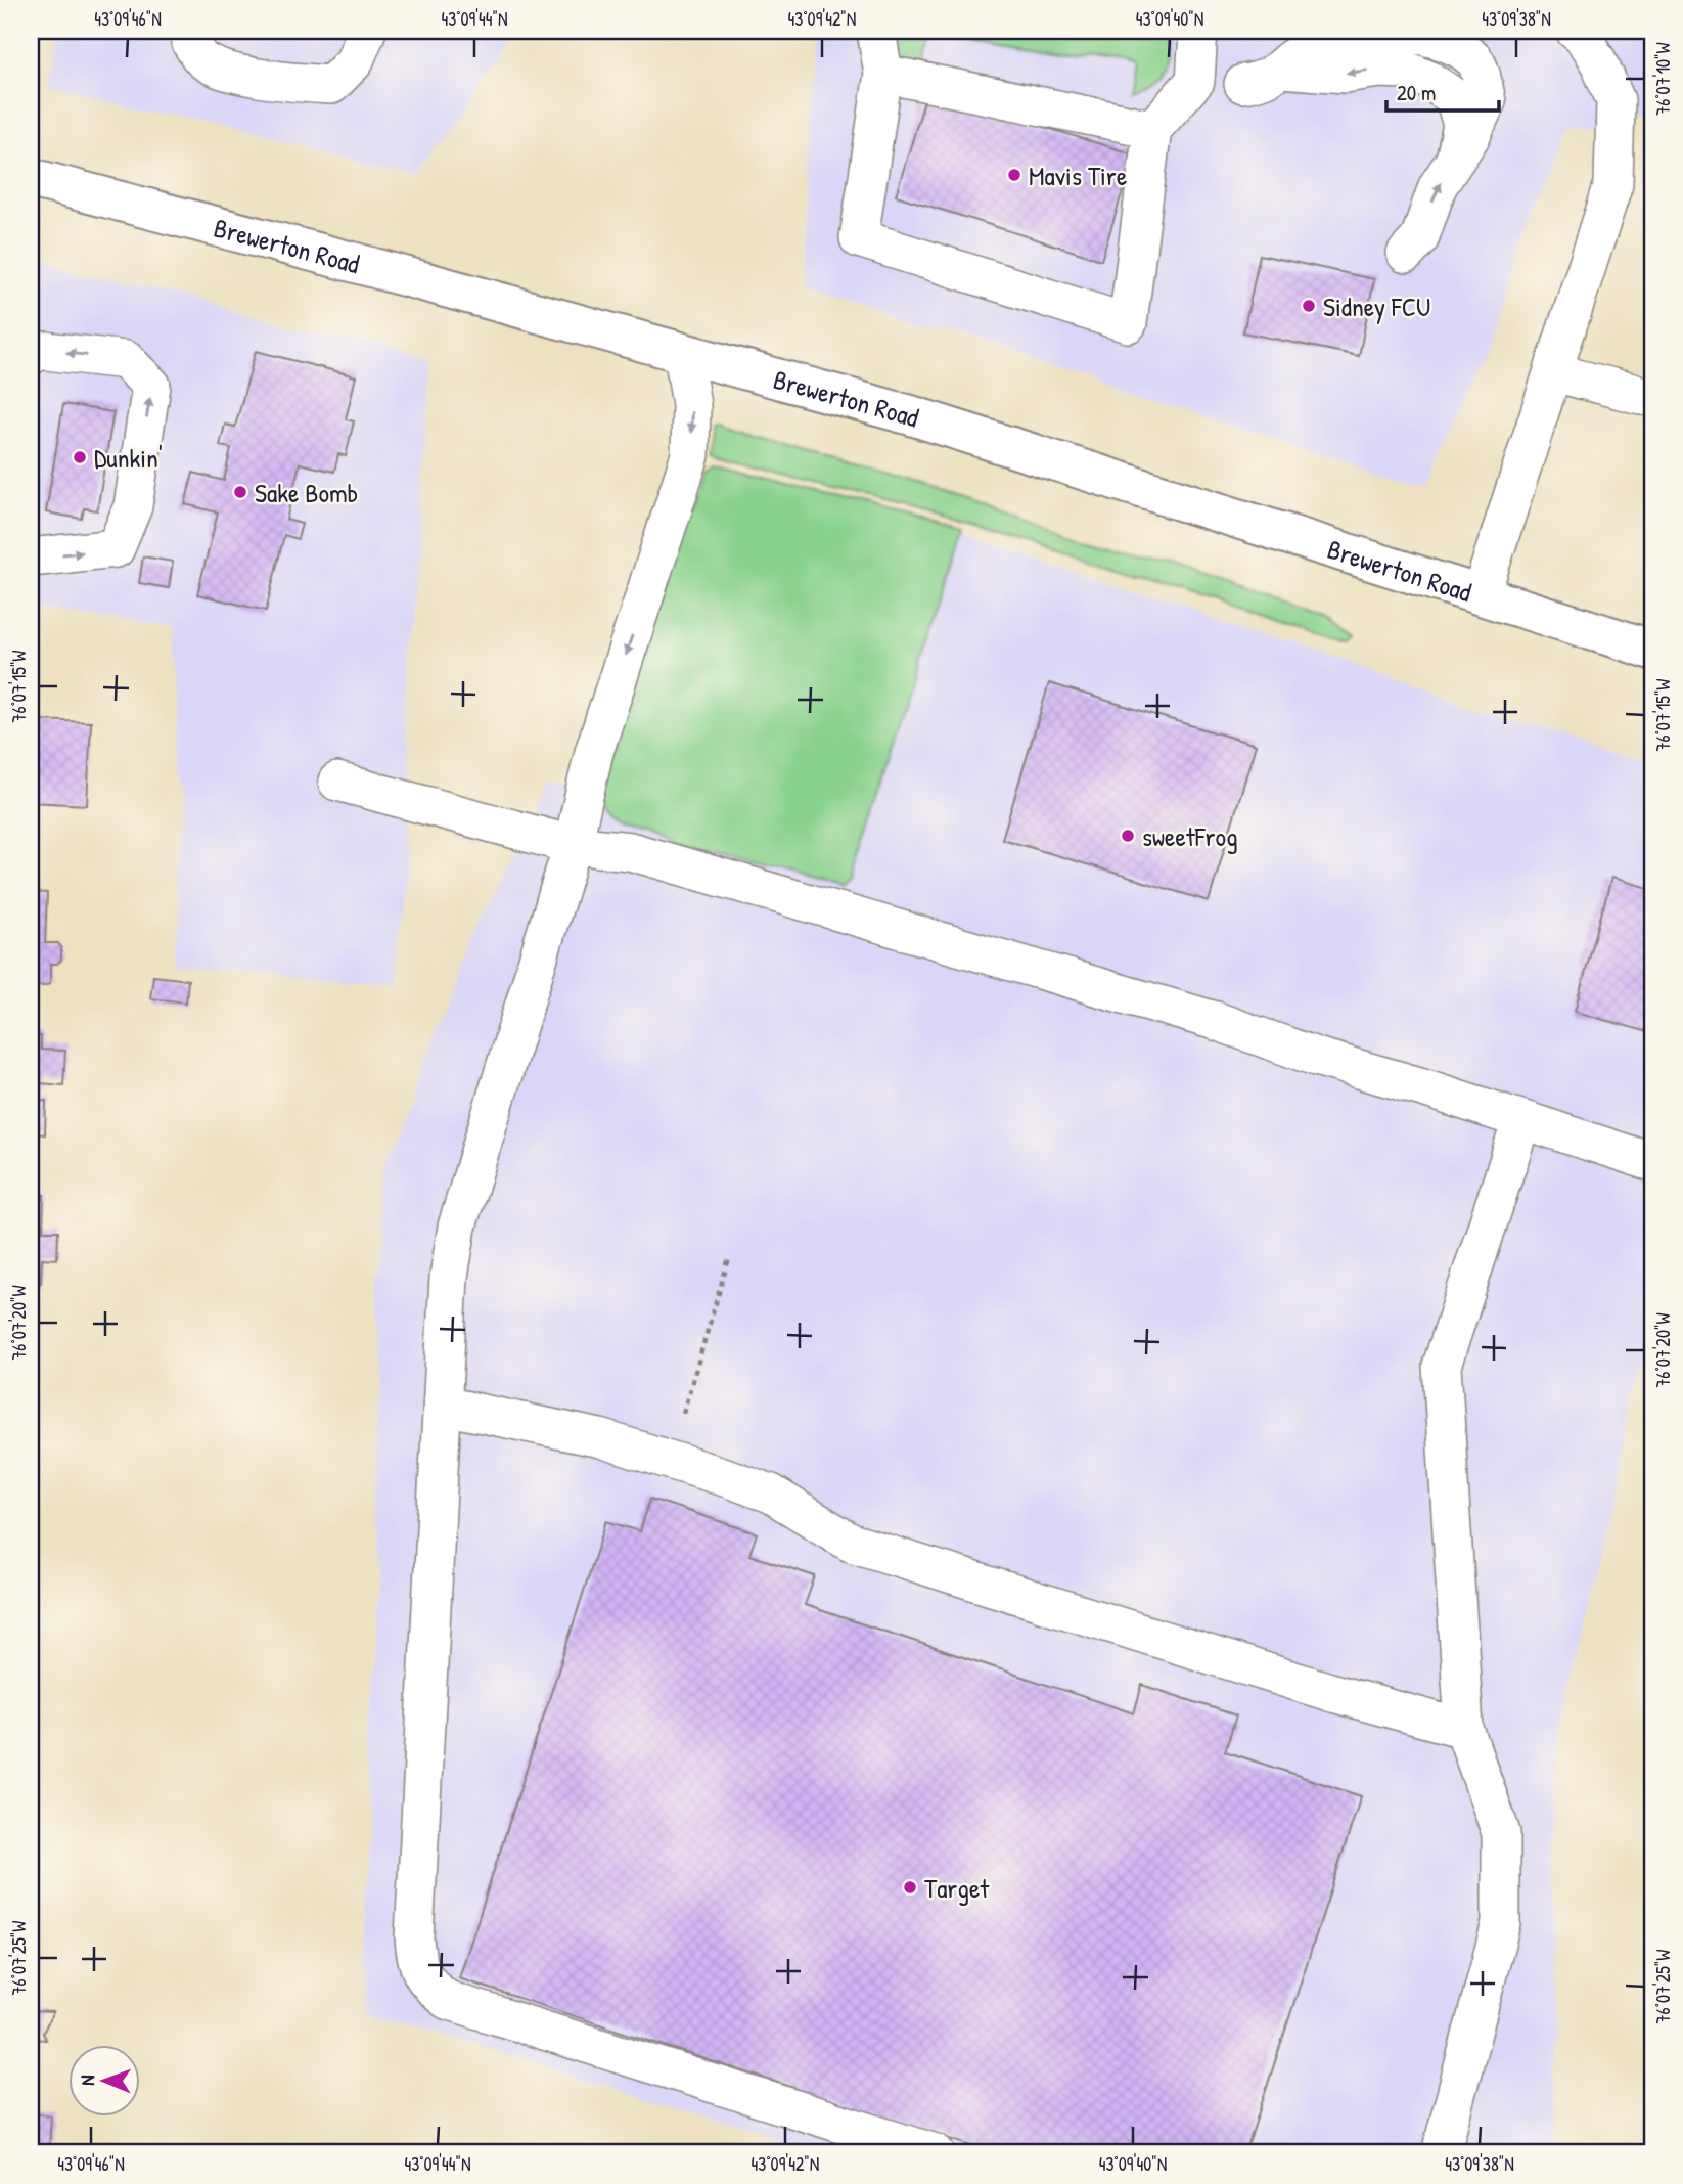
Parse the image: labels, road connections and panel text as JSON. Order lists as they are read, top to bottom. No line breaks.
{"streets":{"main road":["Brewerton Road"]},"places":["Mavis Tire","Sidney FCU","Dunkin'","Sake Bomb","sweetFrog","Target"],"scale_bar":"20 m","north":"left","coordinates":["43°09'46\"N","43°09'44\"N","43°09'42\"N","43°09'40\"N","43°09'38\"N","76°07'10\"W","76°07'15\"W","76°07'20\"W","76°07'25\"W"]}
